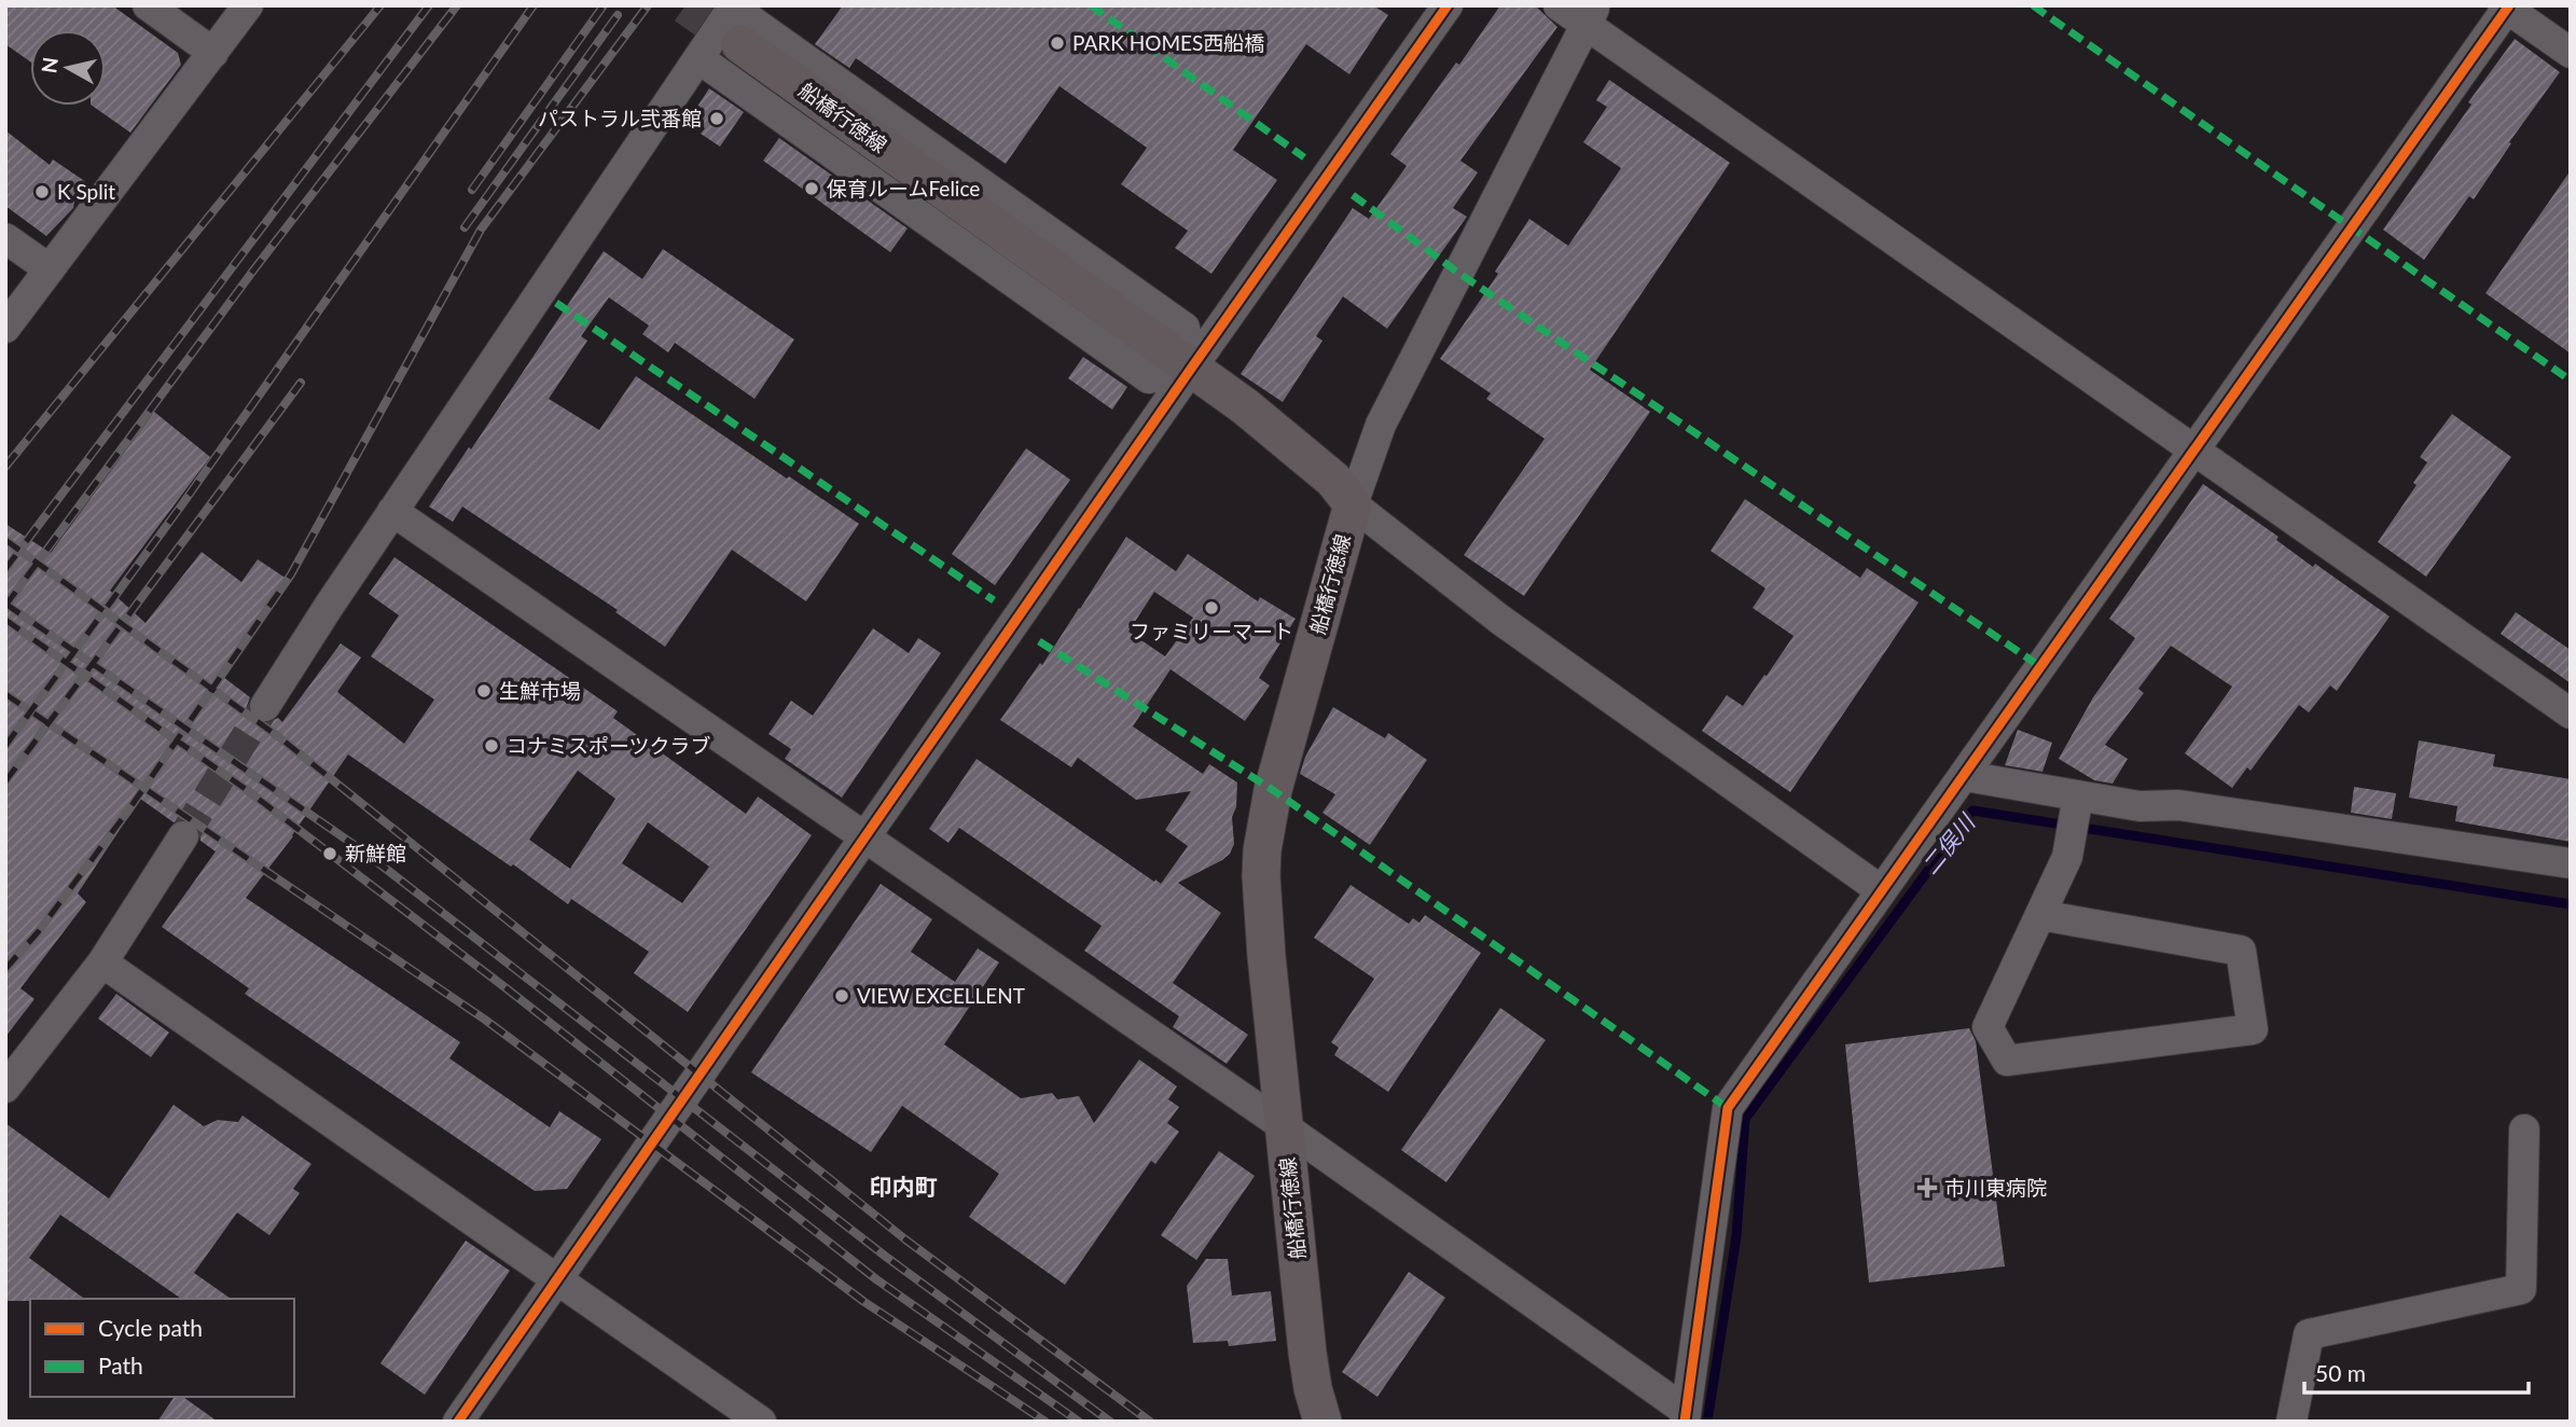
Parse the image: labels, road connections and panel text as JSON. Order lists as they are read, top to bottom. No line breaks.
{"streets":{"main road":["船橋行徳線"]},"districts":["印内町"],"water":["二俣川"],"places":{"other":["PARK HOMES西船橋","パストラル弐番館","保育ルームFelice","K Split","ファミリーマート","生鮮市場","コナミスポーツクラブ","新鮮館","VIEW EXCELLENT"],"health":["市川東病院"]},"legend":["Cycle path","Path"],"scale_bar":"50 m","north":"left"}
